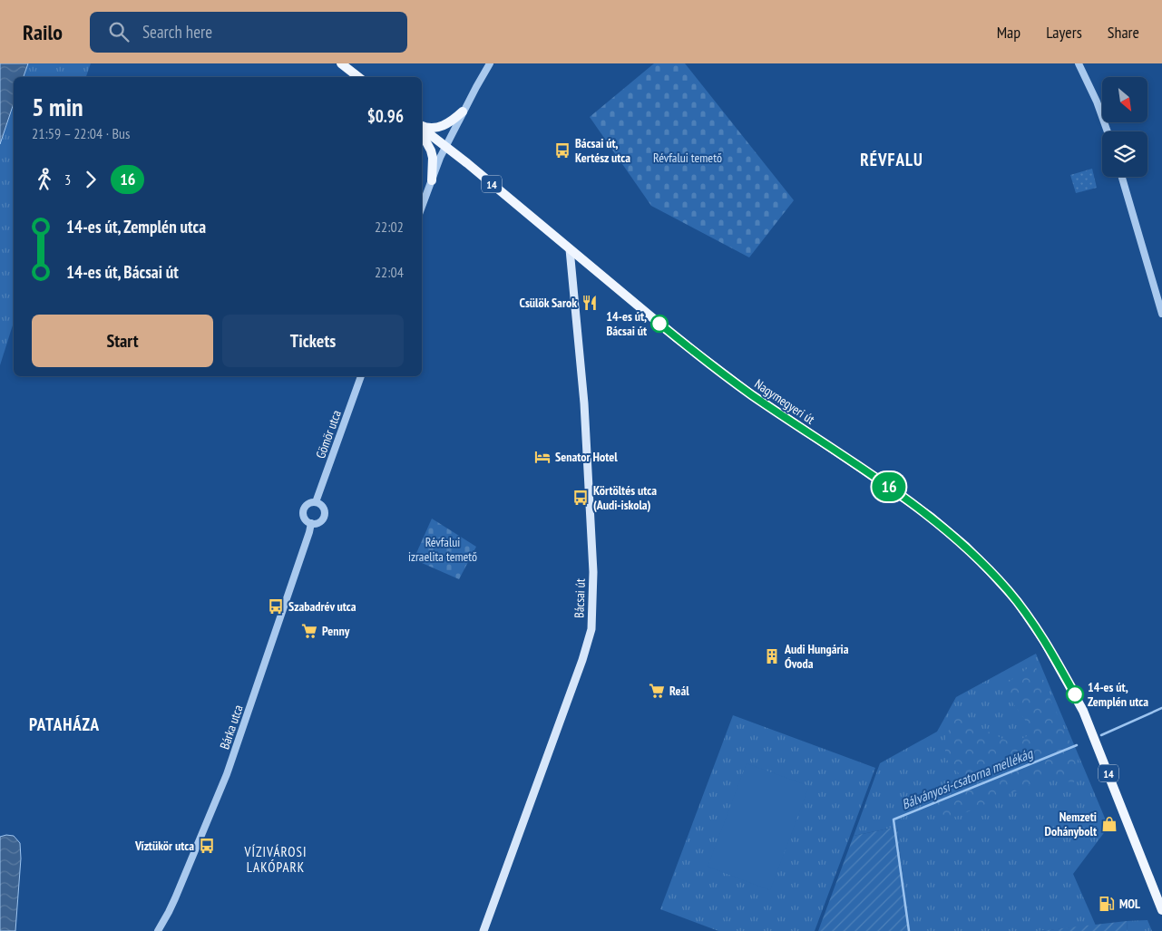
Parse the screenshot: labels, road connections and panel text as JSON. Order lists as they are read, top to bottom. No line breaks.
{"streets":{"main road":["14","Nagymegyeri út","Bácsai út"],"street":["Gömör utca","Bárka utca"]},"crossings":[["Nagymegyeri út","Bácsai út"],["Gömör utca","Bárka utca"]],"districts":["RÉVFALU","PATAHÁZA","VÍZIVÁROSI LAKÓPARK"],"water":["Bálványosi-csatorna mellékág"],"parks":["Révfalui temető","Révfalui izraelita temető"],"places":{"bus stop":["Bácsai út, Kertész utca","Körtöltés utca (Audi-iskola)","Szabadrév utca","Víztükör utca"],"restaurant":["Csülök Sarok"],"other":["14-es út, Bácsai út","14-es út, Zemplén utca"],"hotel":["Senator Hotel"],"supermarket":["Penny","Reál"],"building":["Audi Hungária Óvoda"],"shop":["Nemzeti Dohánybolt"],"fuel station":["MOL"]},"lines":["bus line 16"],"north":"bottom right","page":{"header":"Railo","search":"Search here","nav":["Map","Layers","Share"],"on_map":"16","heading":["5 min","21:59 – 22:04 · Bus","$0.96"],"legs":["3","16"],"list":[{"name":"14-es út, Zemplén utca","value":"22:02"},{"name":"14-es út, Bácsai út","value":"22:04"}],"buttons":["Start","Tickets"]}}
